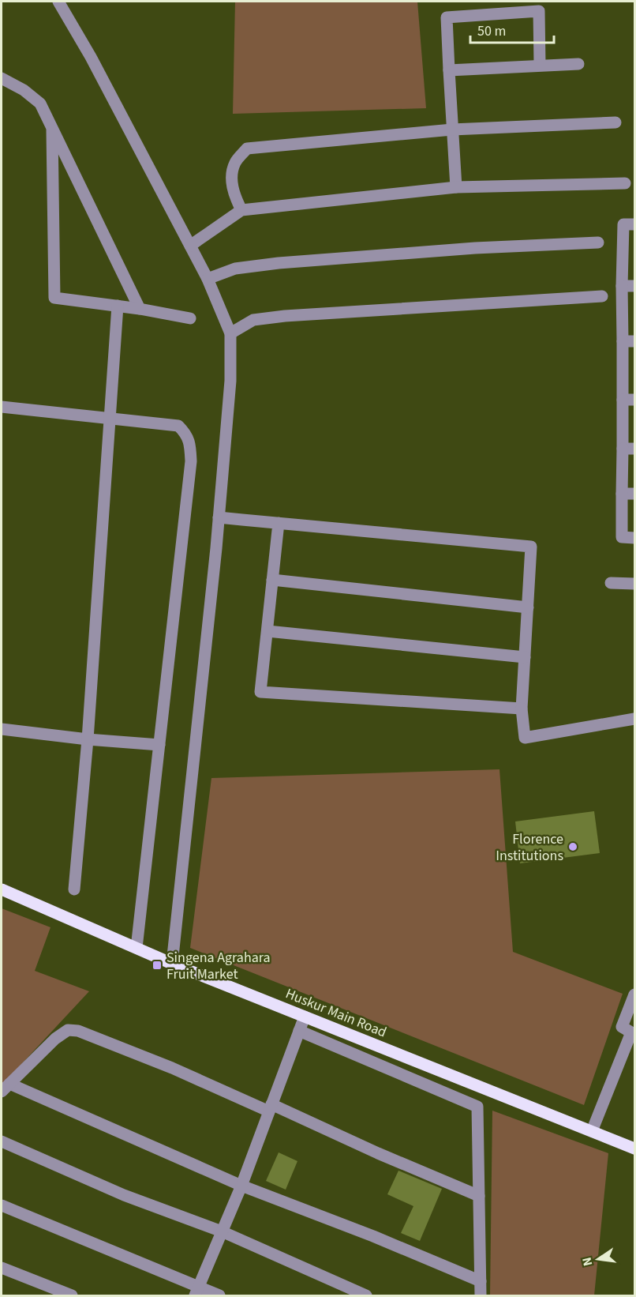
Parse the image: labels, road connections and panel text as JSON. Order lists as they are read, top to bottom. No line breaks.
{"streets":{"main road":["Huskur Main Road"]},"places":{"other":["Florence Institutions"],"transit":["Singena Agrahara Fruit Market"]},"scale_bar":"50 m","north":"left"}
